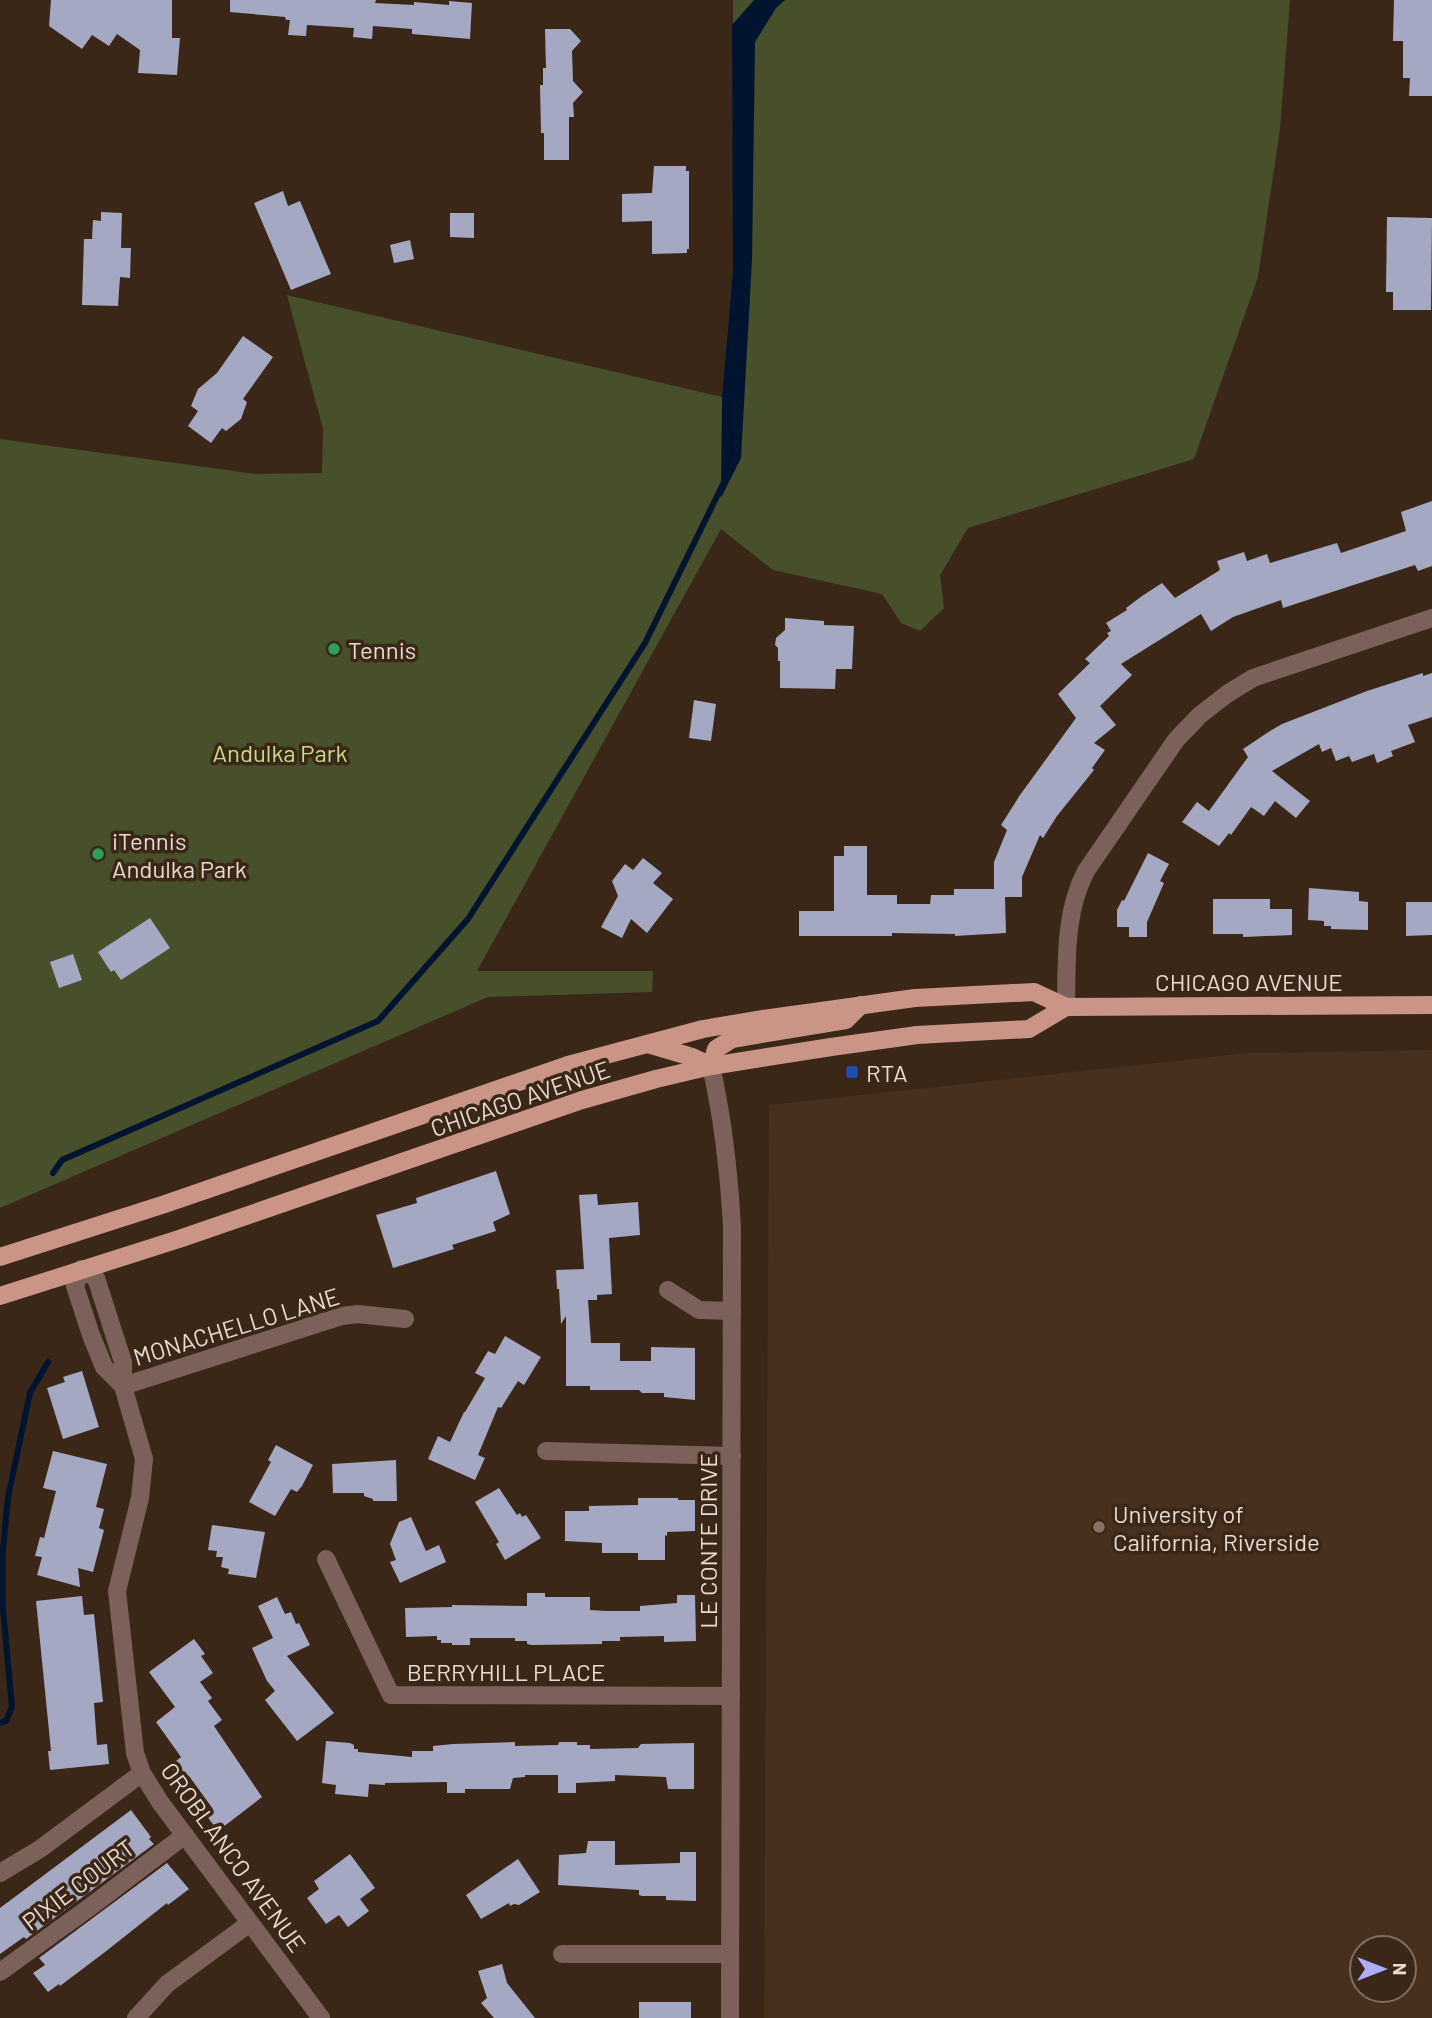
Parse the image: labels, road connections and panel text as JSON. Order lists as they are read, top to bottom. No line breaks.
{"streets":{"main road":["CHICAGO AVENUE"],"street":["MONACHELLO LANE","LE CONTE DRIVE","BERRYHILL PLACE","OROBLANCO AVENUE","PIXIE COURT"]},"crossings":[["CHICAGO AVENUE","LE CONTE DRIVE"],["CHICAGO AVENUE","OROBLANCO AVENUE"],["MONACHELLO LANE","OROBLANCO AVENUE"],["LE CONTE DRIVE","BERRYHILL PLACE"],["OROBLANCO AVENUE","PIXIE COURT"]],"parks":["Andulka Park"],"places":{"other":["Tennis","iTennis Andulka Park","University of California, Riverside"],"transit":["RTA"]},"north":"right"}
